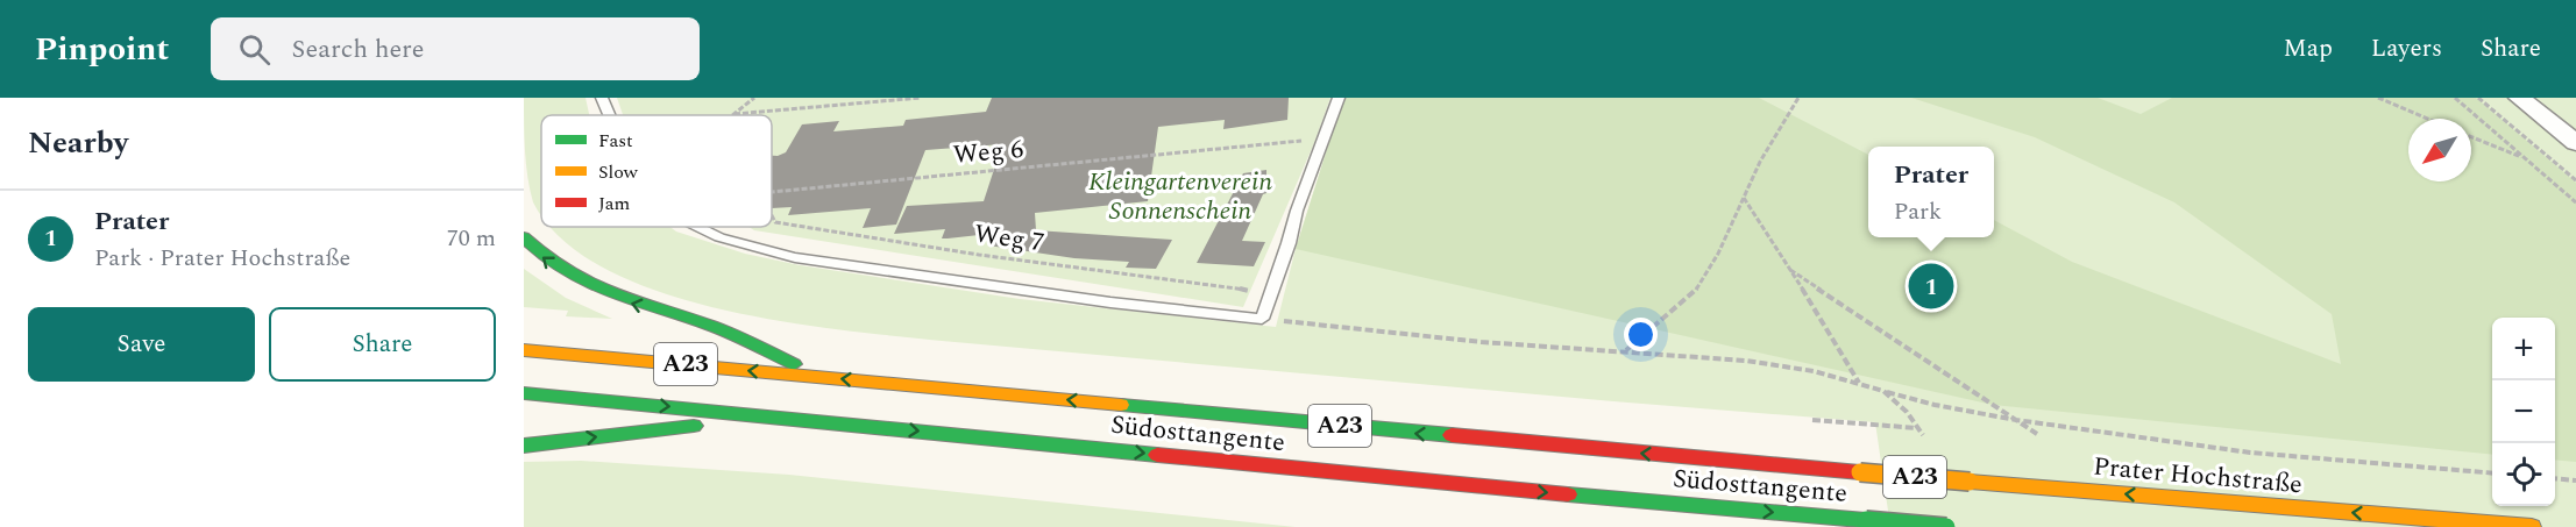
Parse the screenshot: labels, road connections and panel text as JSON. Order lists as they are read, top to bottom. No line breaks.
{"streets":{"highway":["A23","Südosttangente","Prater Hochstraße"],"path":["Weg 6","Weg 7"]},"crossings":[["Südosttangente","Prater Hochstraße"]],"one_way":["Prater Hochstraße"],"parks":["Kleingartenverein Sonnenschein"],"legend":["Fast","Slow","Jam"],"north":"bottom left","page":{"header":"Pinpoint","search":"Search here","nav":["Map","Layers","Share"],"heading":"Nearby","popup":["Prater","Park"],"list":[{"mark":"1","name":"Prater","note":"Park · Prater Hochstraße","value":"70 m"}],"pins":"1","buttons":["Save","Share"],"map_buttons":["+","−"]}}
